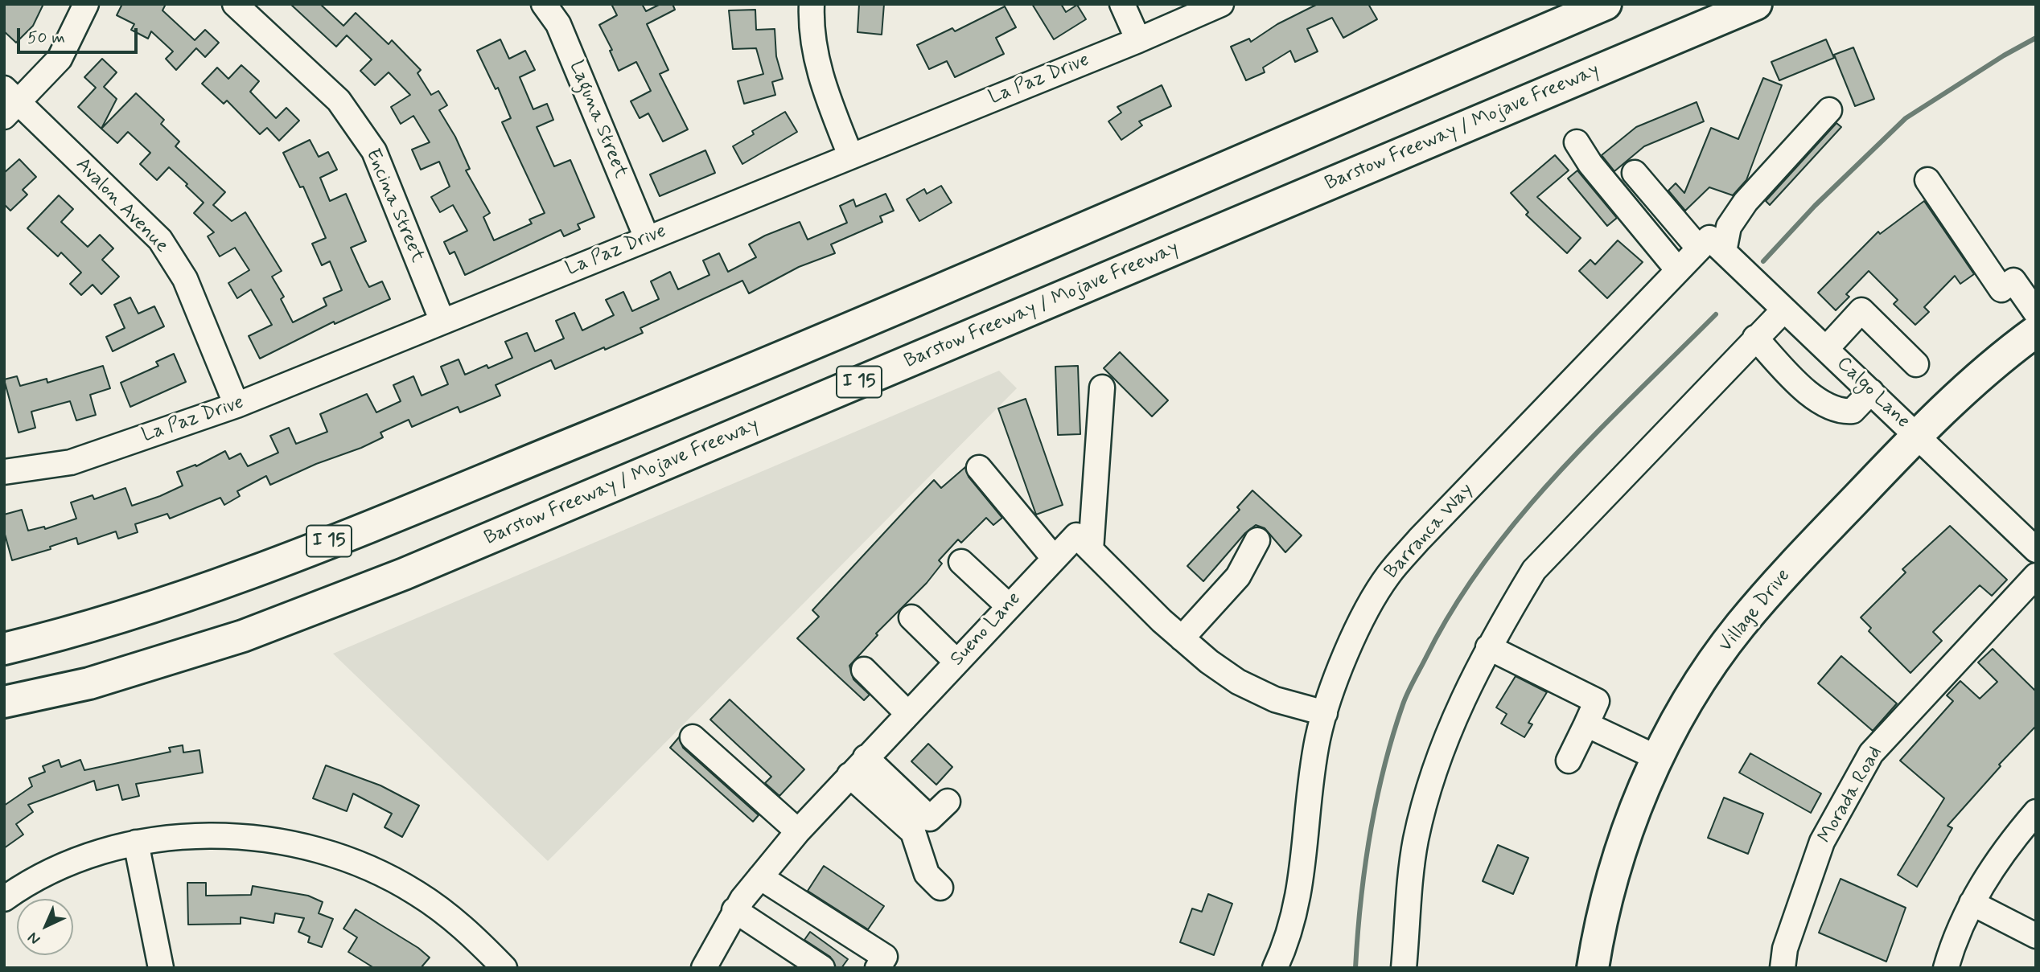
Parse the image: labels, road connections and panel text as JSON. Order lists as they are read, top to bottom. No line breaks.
{"streets":{"main road":["Barstow Freeway / Mojave Freeway","I 15","Village Drive"],"street":["La Paz Drive","Laguna Street","Avalon Avenue","Encina Street","Calgo Lane","Barranca Way","Sueno Lane","Morada Road"]},"crossings":[["La Paz Drive","Laguna Street"],["La Paz Drive","Avalon Avenue"],["La Paz Drive","Encina Street"],["Calgo Lane","Barranca Way"],["Calgo Lane","Village Drive"],["Barranca Way","Sueno Lane"]],"scale_bar":"50 m","north":"bottom left"}
